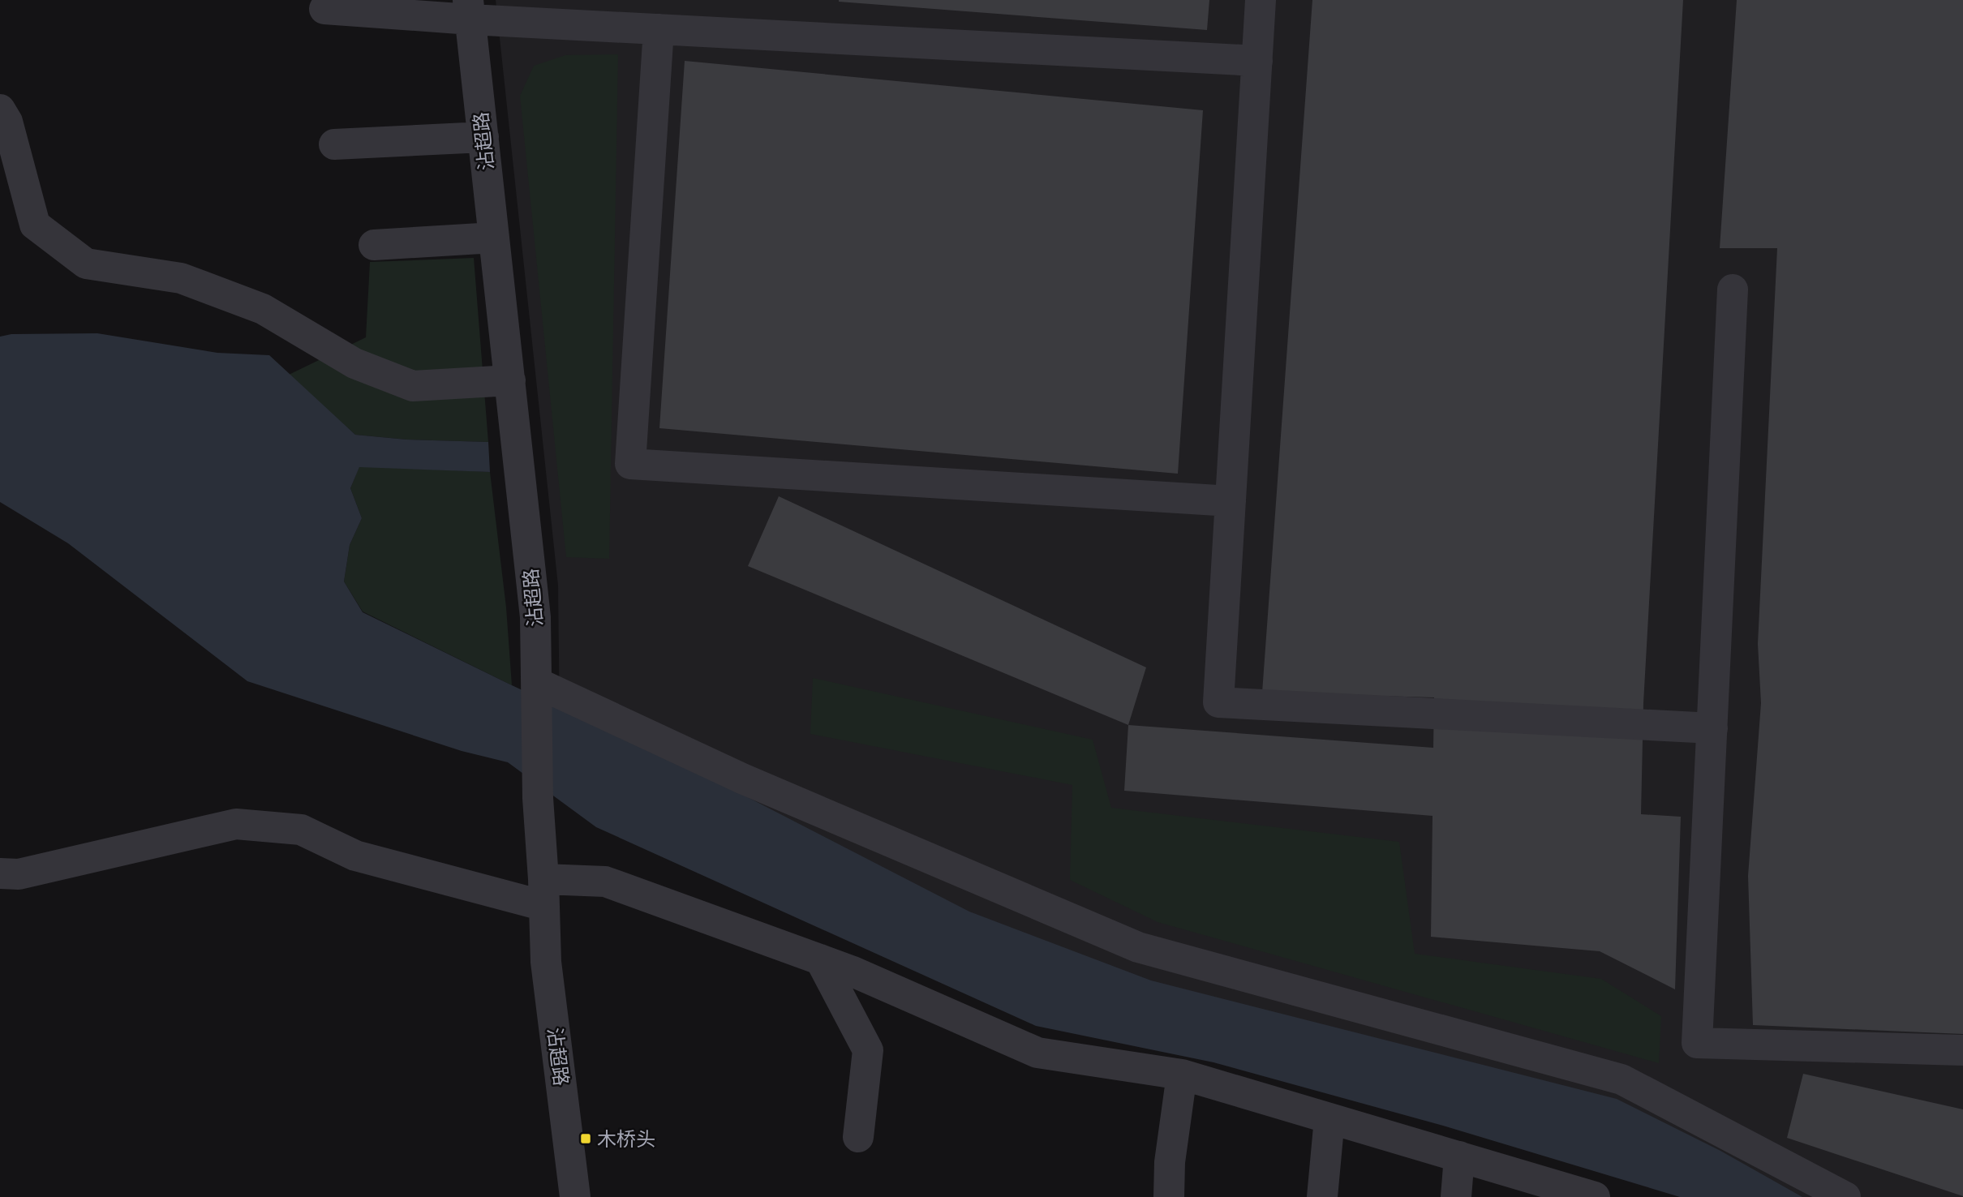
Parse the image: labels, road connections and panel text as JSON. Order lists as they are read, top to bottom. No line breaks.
{"streets":{"street":["沾超路"]},"places":{"transit":["木桥头"]}}
